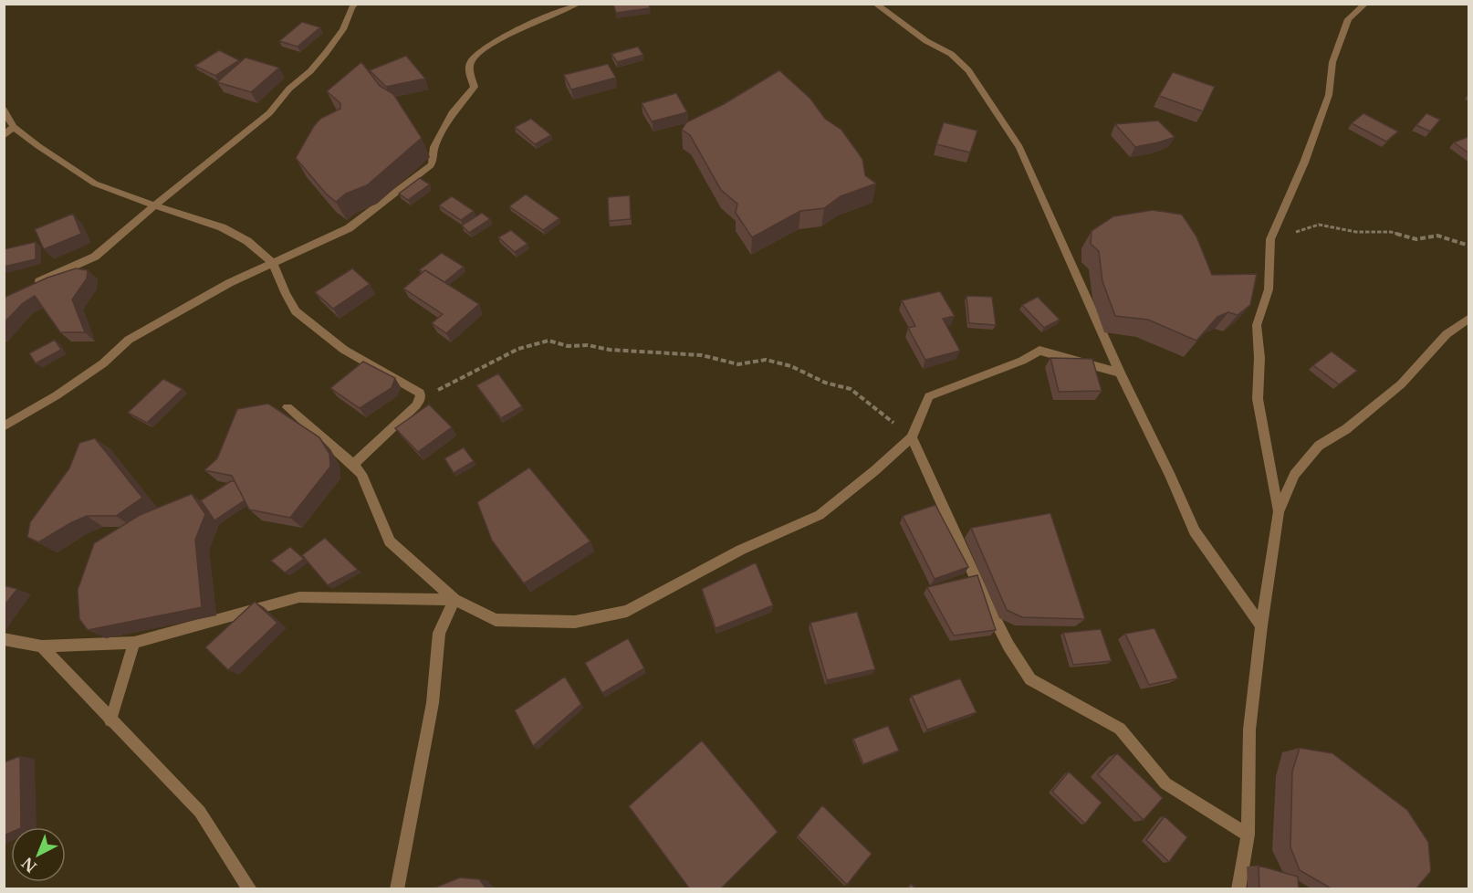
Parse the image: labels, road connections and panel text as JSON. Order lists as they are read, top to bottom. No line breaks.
{"north":"bottom left"}
